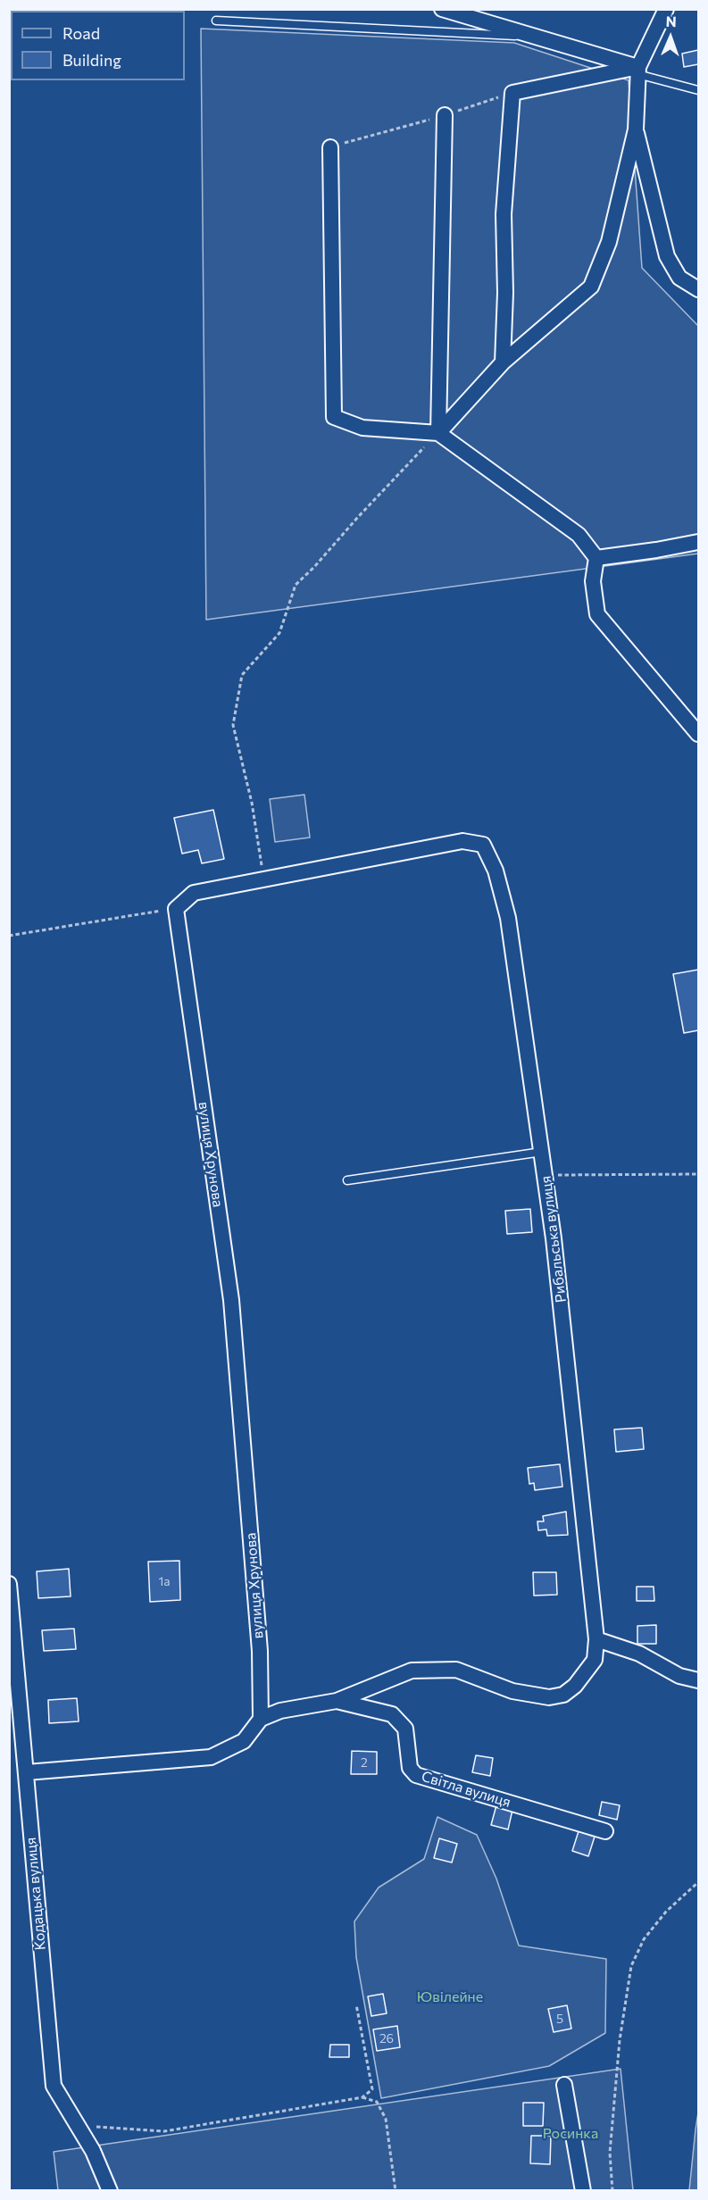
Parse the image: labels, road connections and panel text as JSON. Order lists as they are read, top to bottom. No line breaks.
{"streets":{"street":["вулиця Хрунова","Рибальська вулиця","Світла вулиця","Кодацька вулиця"]},"crossings":[["вулиця Хрунова","Рибальська вулиця"],["Рибальська вулиця","Світла вулиця"]],"parks":["Ювілейне","Росинка"],"house_numbers":["1а","2","5","26"],"legend":["Road","Building"],"north":"top"}
